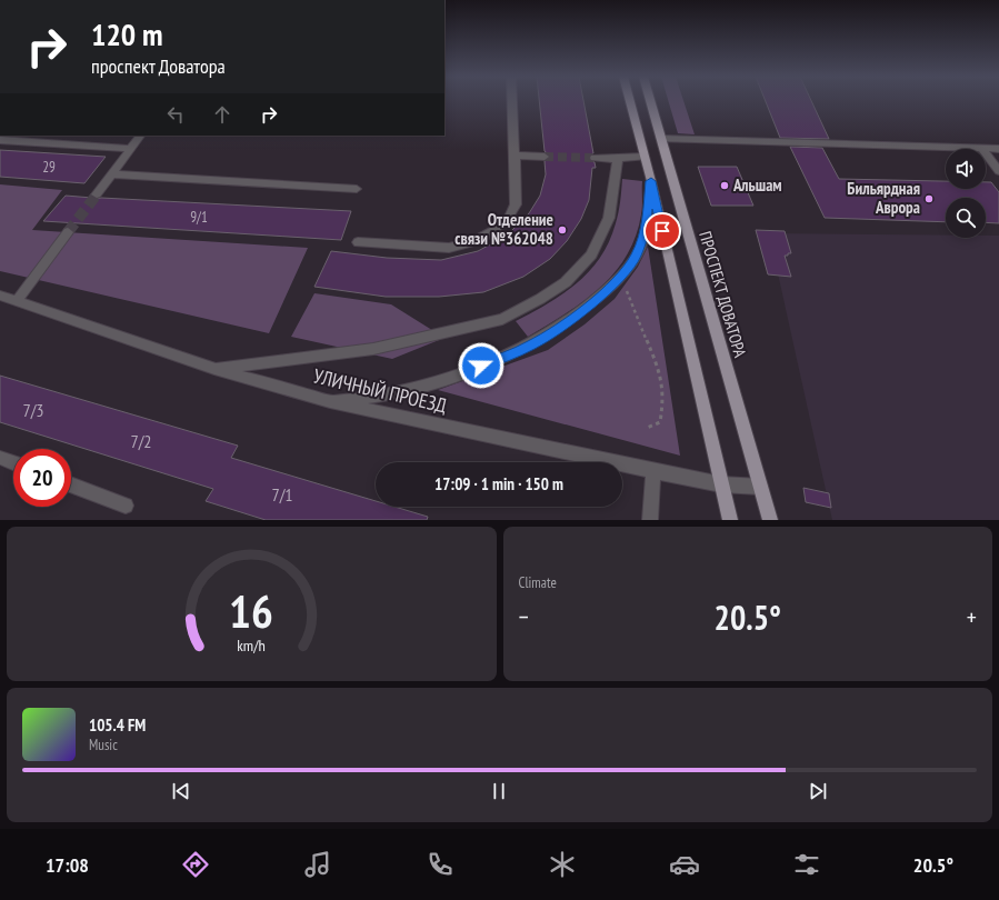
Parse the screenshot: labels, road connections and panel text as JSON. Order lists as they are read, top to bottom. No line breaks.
{"streets":{"main road":["ПРОСПЕКТ ДОВАТОРА"],"street":["УЛИЧНЫЙ ПРОЕЗД"]},"crossings":[["ПРОСПЕКТ ДОВАТОРА","УЛИЧНЫЙ ПРОЕЗД"]],"places":["Альшам","Бильярдная Аврора","Отделение связи №362048"],"house_numbers":["29","9/1","7/3","7/2","7/1"],"page":{"turn":["120 m","проспект Доватора"],"limit":"20","trip":"17:09 · 1 min · 150 m","tile":"Climate","heat":["−","20.5°","+"],"song":["105.4 FM","Music"],"tabs":["17:08","20.5°"],"gauge":["16","km/h"]}}
